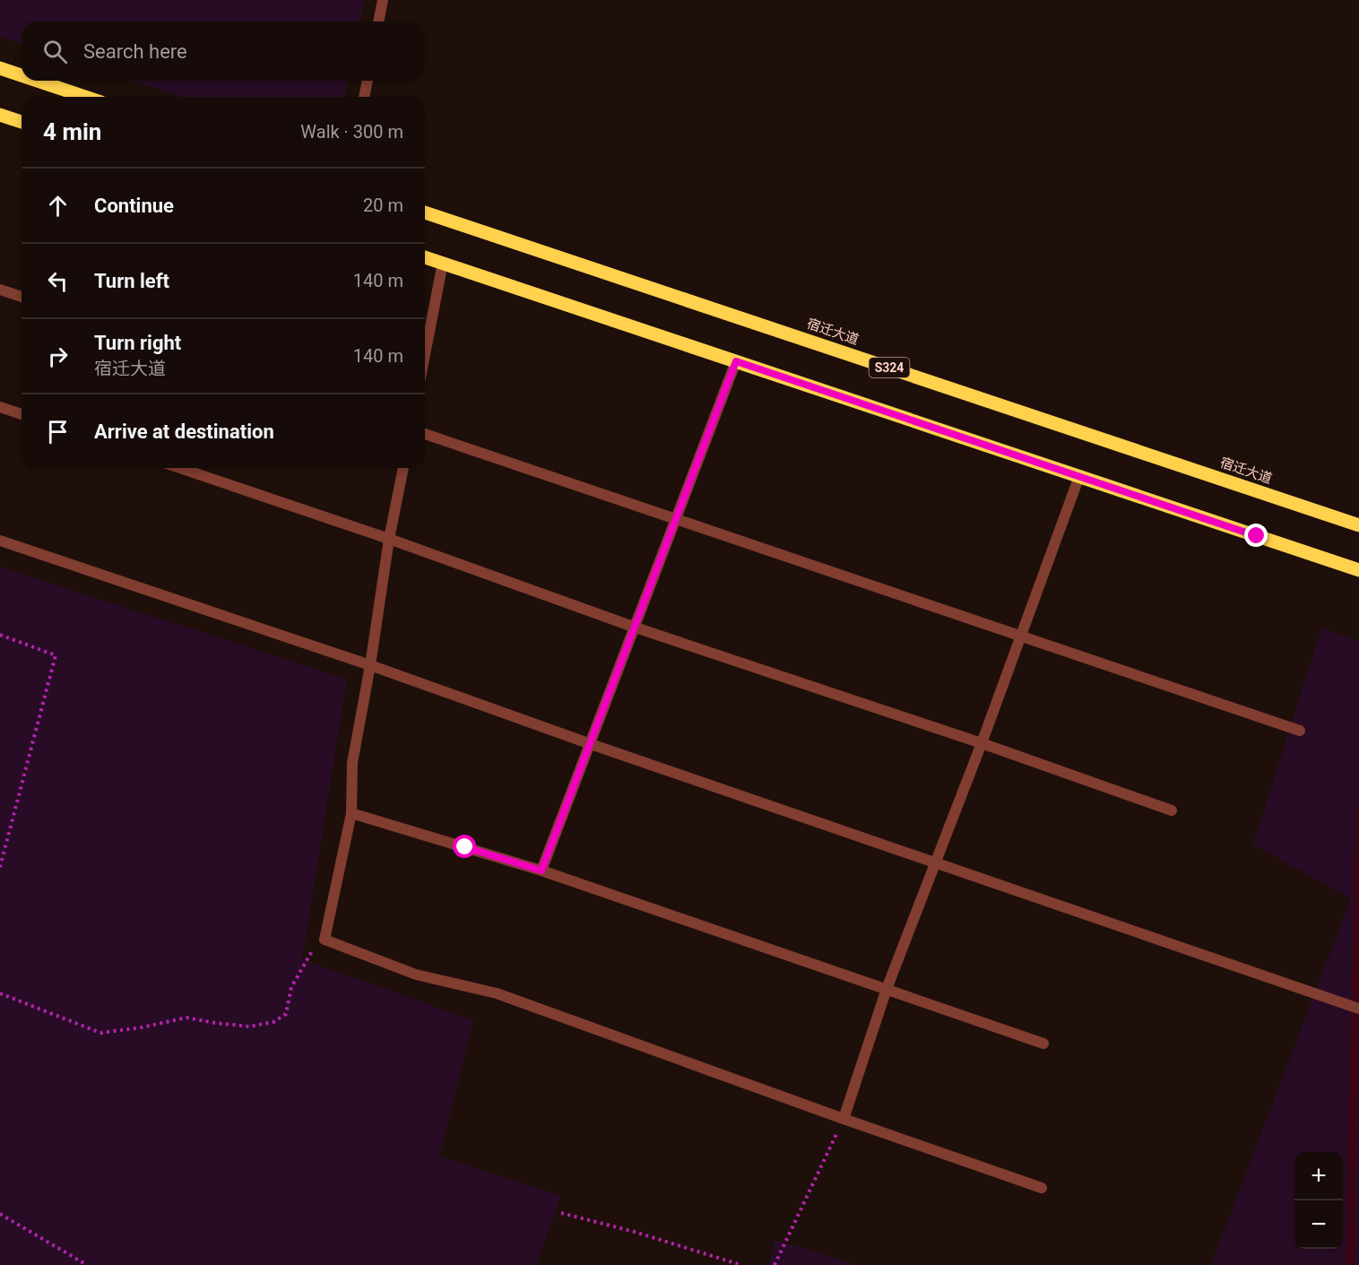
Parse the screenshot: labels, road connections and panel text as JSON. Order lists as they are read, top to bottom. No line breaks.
{"streets":{"main road":["宿迁大道","S324"]},"page":{"search":"Search here","heading":["4 min","Walk · 300 m"],"list":[["Continue","20 m"],["Turn left","140 m"],["Turn right","宿迁大道","140 m"],"Arrive at destination"],"map_buttons":["+","−"]}}
